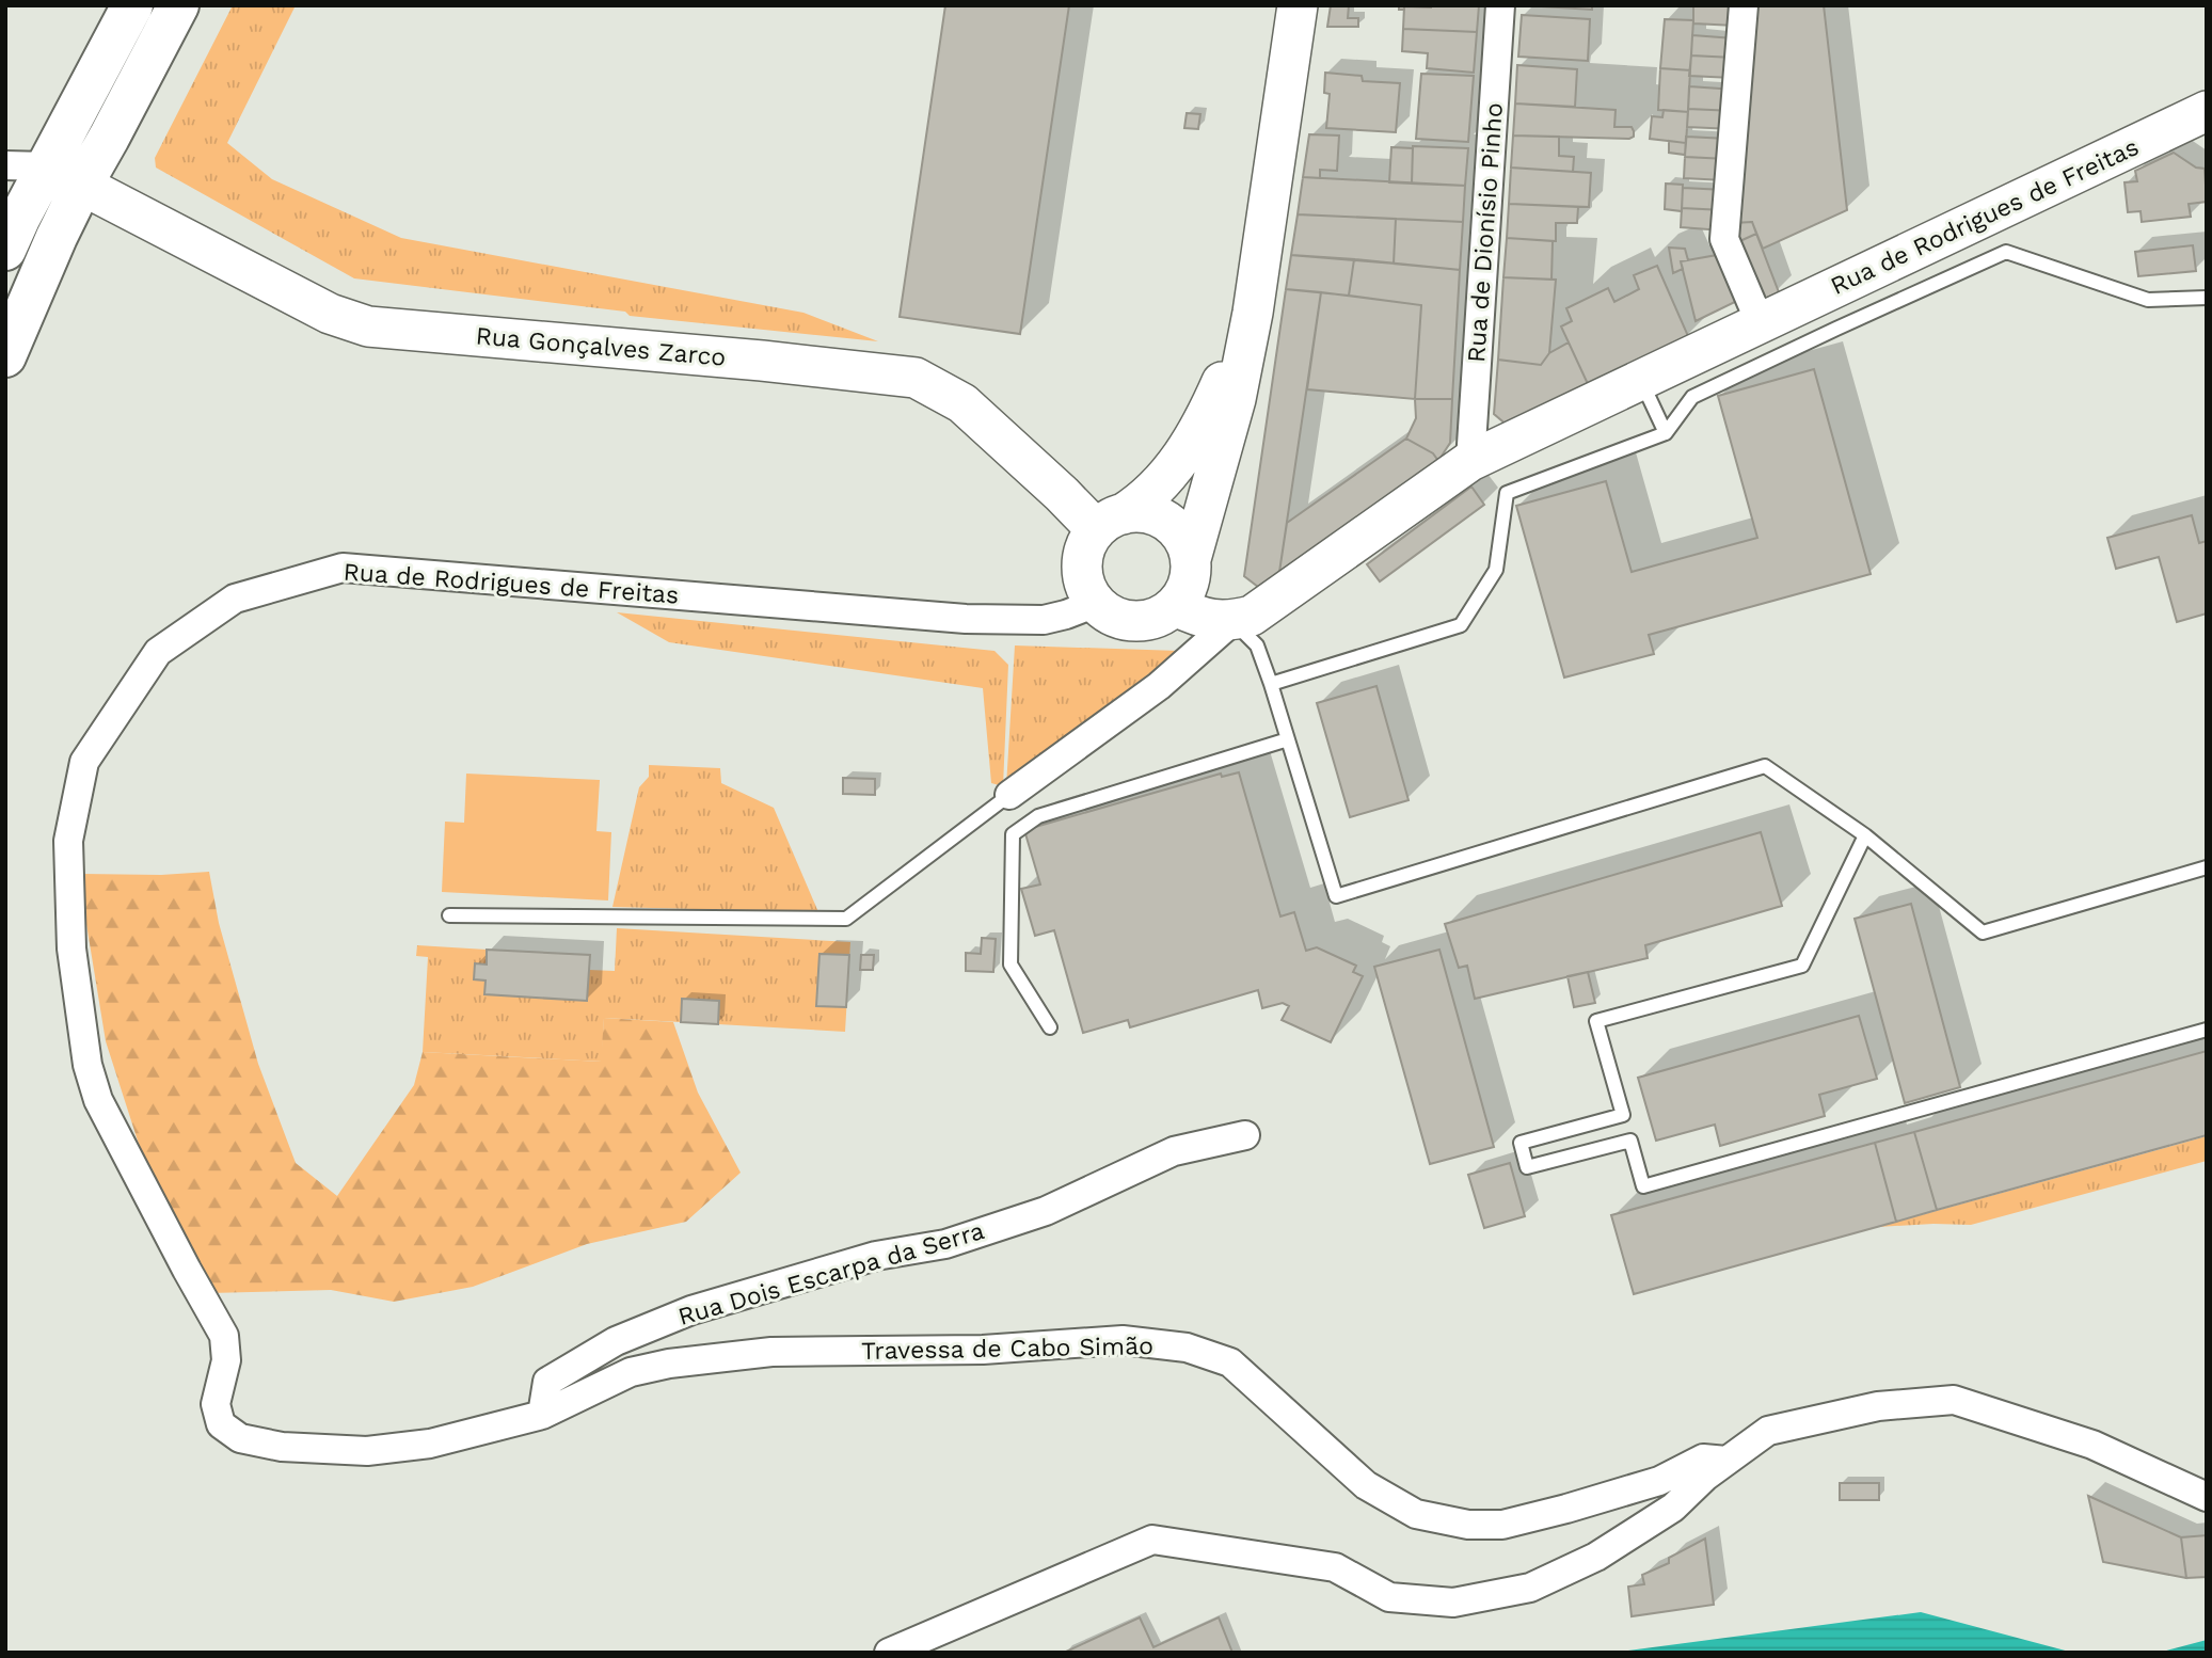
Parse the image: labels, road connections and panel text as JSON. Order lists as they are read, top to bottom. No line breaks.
{"streets":{"main road":["Rua de Rodrigues de Freitas","Rua Gonçalves Zarco"],"street":["Rua de Dionísio Pinho","Rua Dois Escarpa da Serra","Travessa de Cabo Simão"]},"crossings":[["Rua de Rodrigues de Freitas","Rua de Dionísio Pinho"],["Rua de Rodrigues de Freitas","Rua Gonçalves Zarco"],["Rua de Rodrigues de Freitas","Rua Dois Escarpa da Serra"],["Rua de Rodrigues de Freitas","Travessa de Cabo Simão"],["Rua Dois Escarpa da Serra","Travessa de Cabo Simão"]]}
